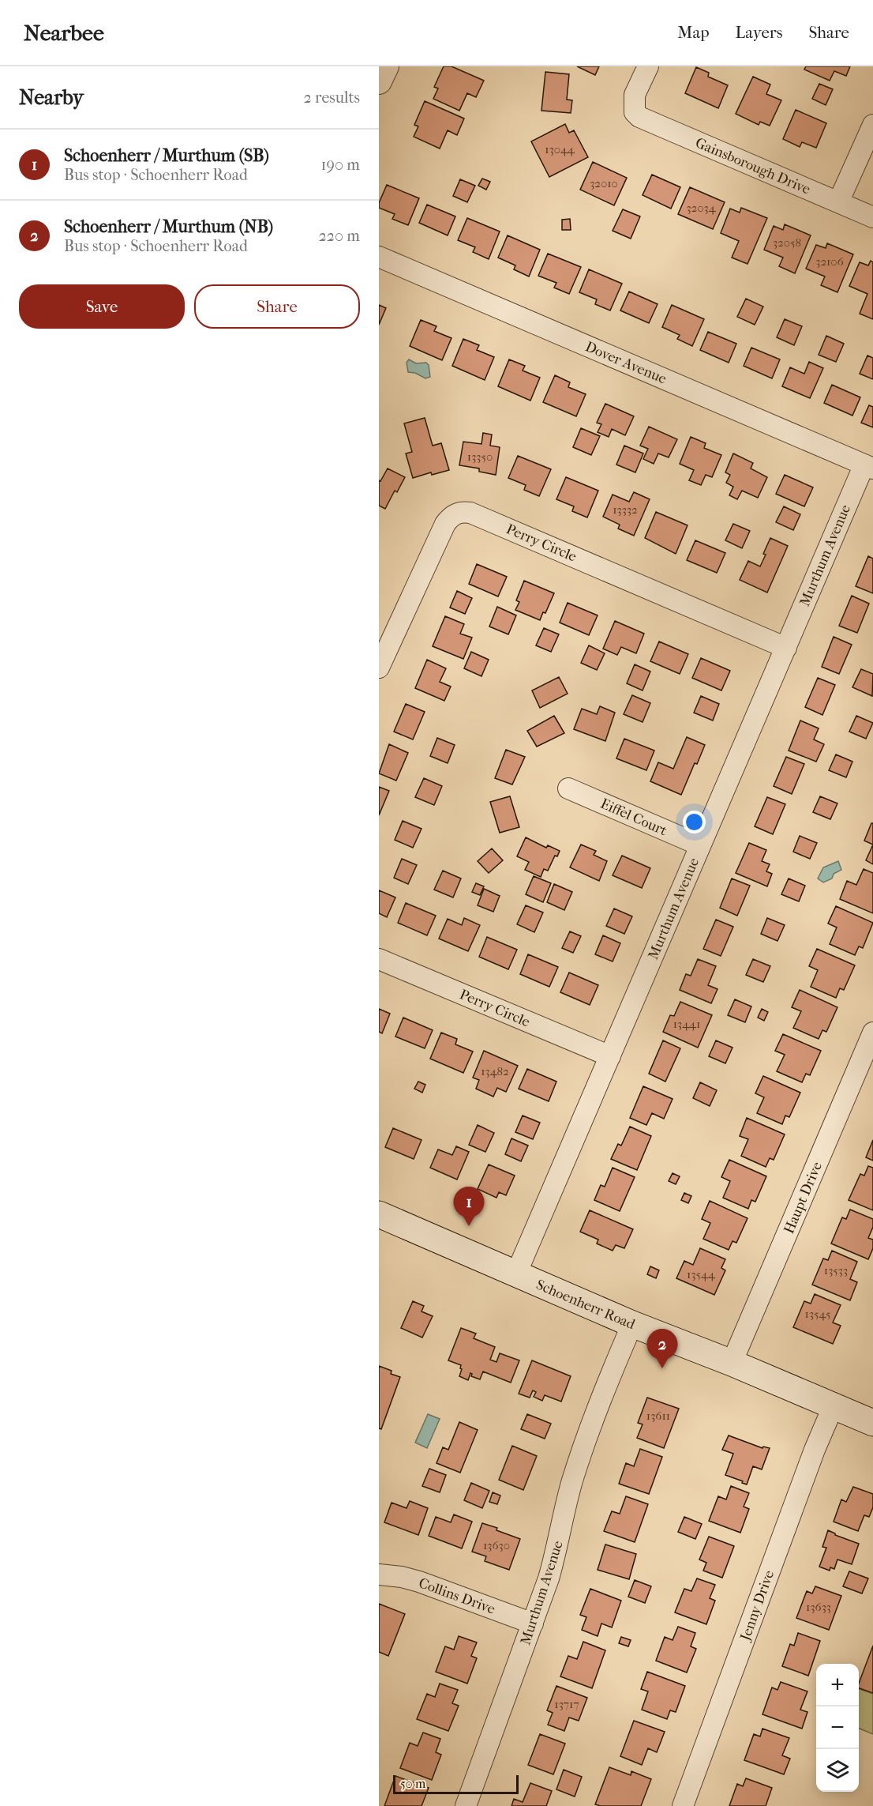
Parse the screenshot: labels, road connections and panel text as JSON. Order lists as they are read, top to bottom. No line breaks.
{"streets":{"main road":["Schoenherr Road"],"street":["Gainsborough Drive","Dover Avenue","Perry Circle","Murthum Avenue","Eiffel Court","Haupt Drive","Collins Drive","Jenny Drive"]},"crossings":[["Dover Avenue","Murthum Avenue"],["Perry Circle","Murthum Avenue"],["Murthum Avenue","Eiffel Court"],["Murthum Avenue","Schoenherr Road"],["Murthum Avenue","Collins Drive"],["Haupt Drive","Schoenherr Road"],["Schoenherr Road","Jenny Drive"]],"house_numbers":["13044","32010","32034","32058","32106","13350","13332","13441","13482","13533","13544","13545","13611","13630","13633","13717"],"scale_bar":"50 m","page":{"header":"Nearbee","nav":["Map","Layers","Share"],"heading":["Nearby","2 results"],"list":[{"mark":"1","name":"Schoenherr / Murthum (SB)","note":"Bus stop · Schoenherr Road","value":"190 m"},{"mark":"2","name":"Schoenherr / Murthum (NB)","note":"Bus stop · Schoenherr Road","value":"220 m"}],"buttons":["Save","Share"],"pins":["1","2"],"map_buttons":["+","−"],"scale":"50 m"}}
